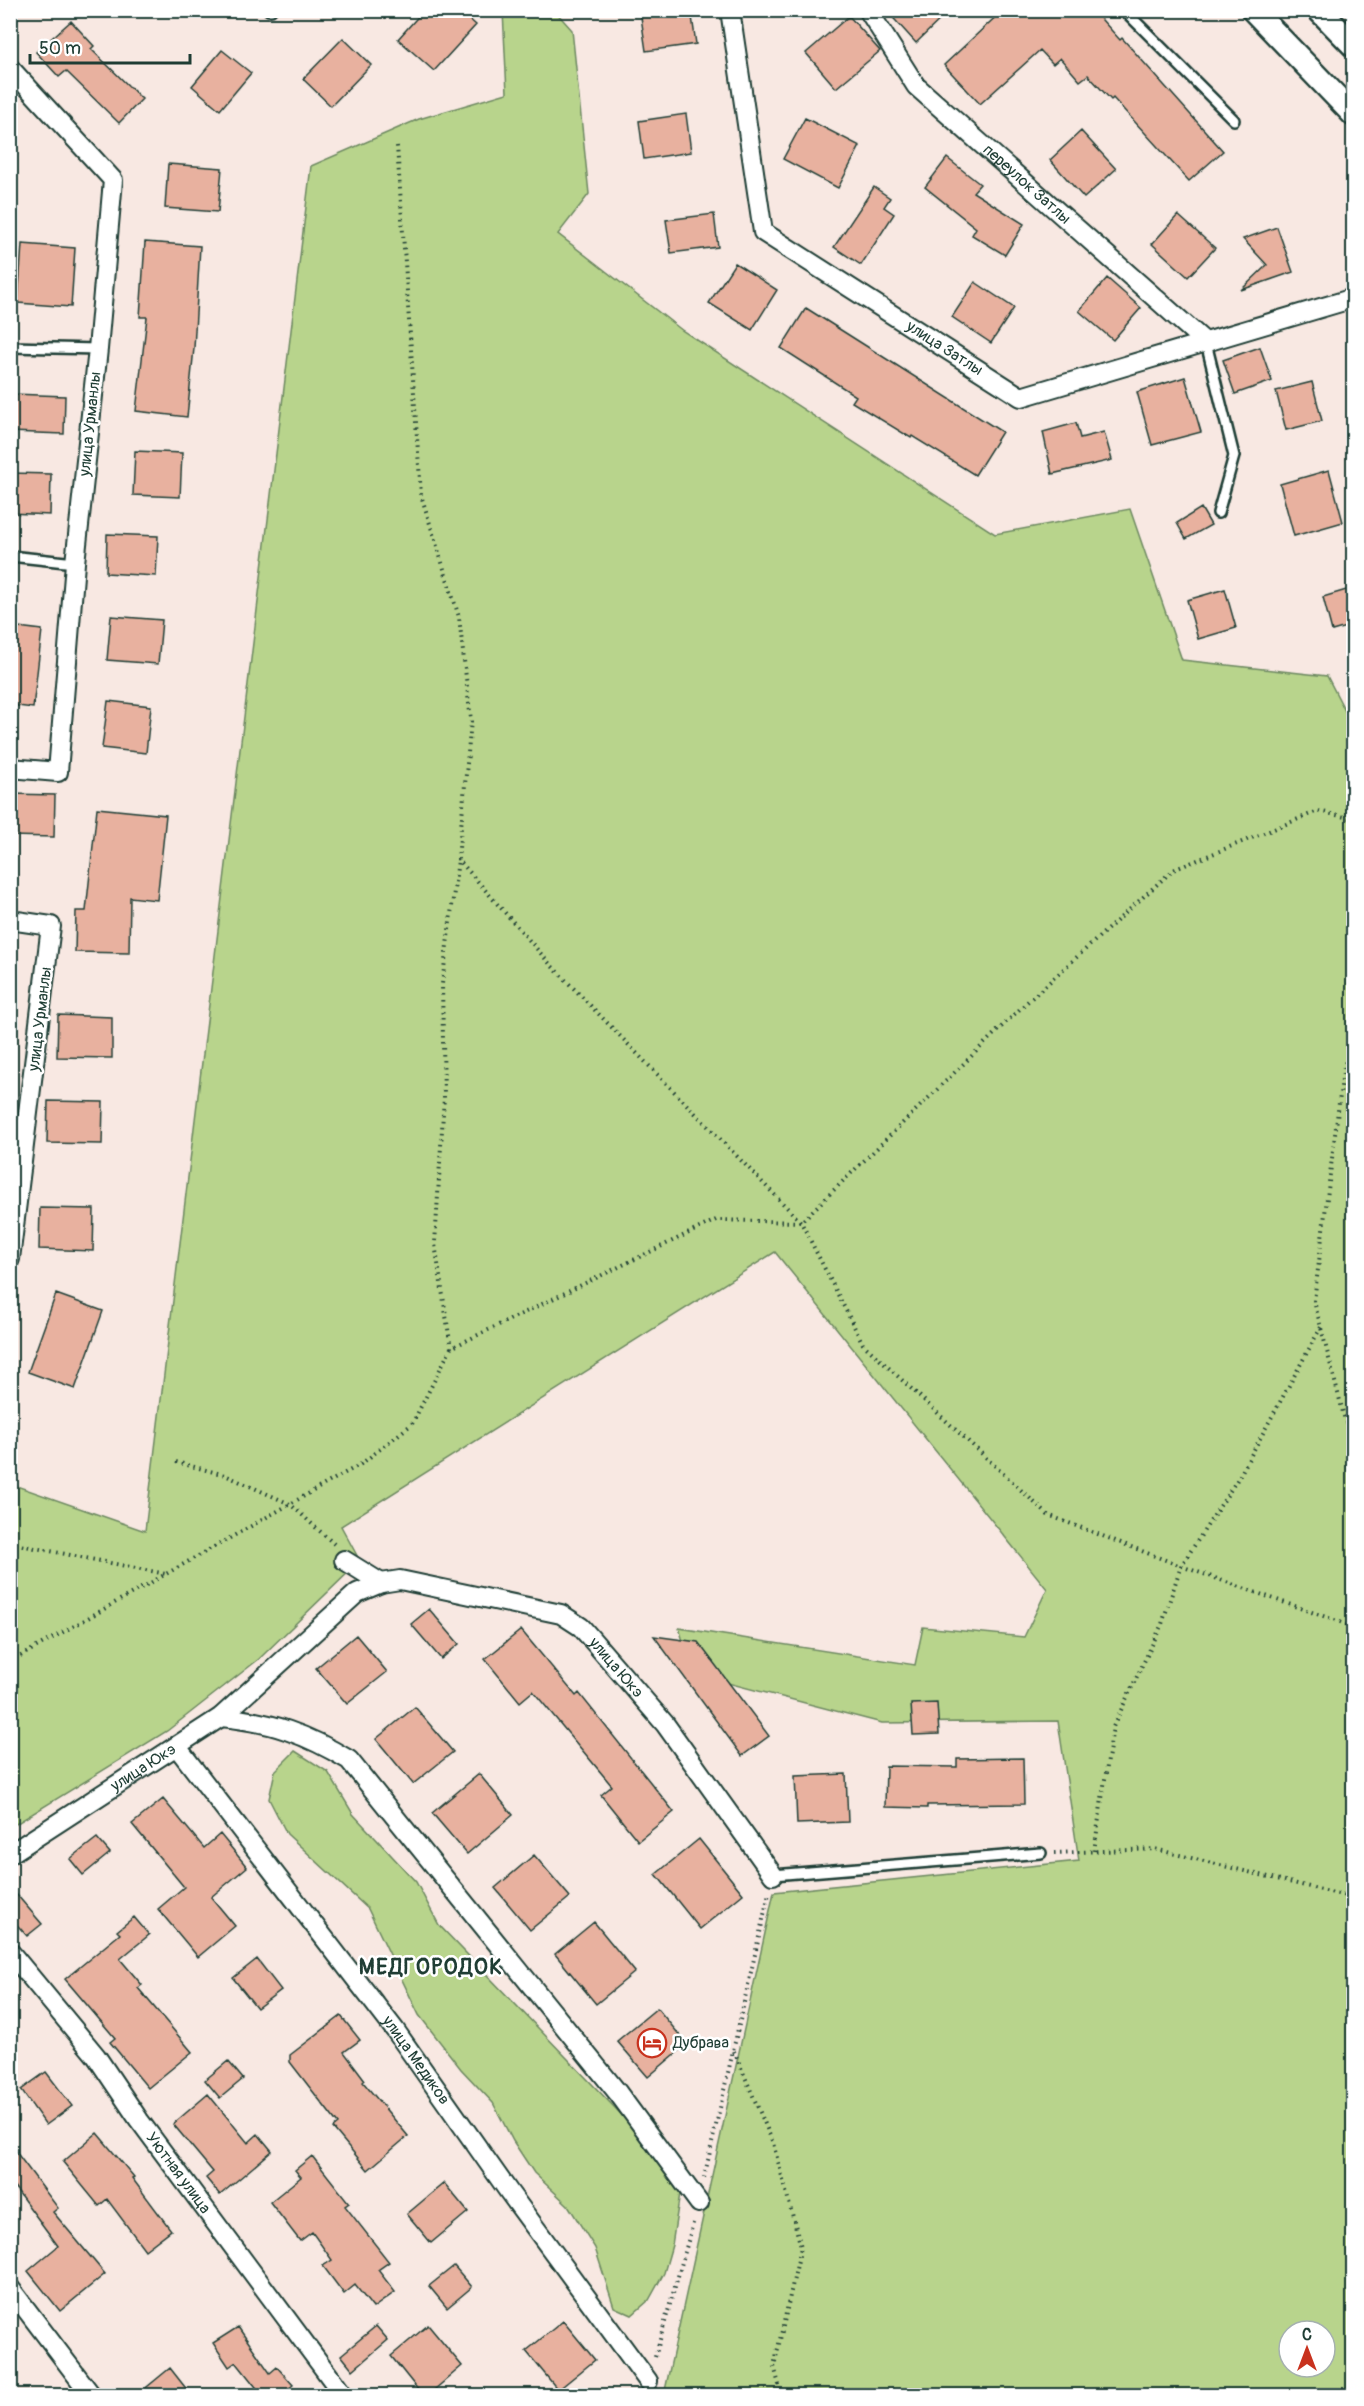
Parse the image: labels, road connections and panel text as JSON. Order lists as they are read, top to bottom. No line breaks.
{"streets":{"street":["переулок Затлы","улица Затлы","улица Урманлы","улица Юкэ","улица Медиков","Уютная улица"]},"crossings":[["переулок Затлы","улица Затлы"],["улица Юкэ","улица Медиков"]],"districts":["МЕДГОРОДОК"],"places":{"hotel":["Дубрава"]},"scale_bar":"50 m","north":"top"}
